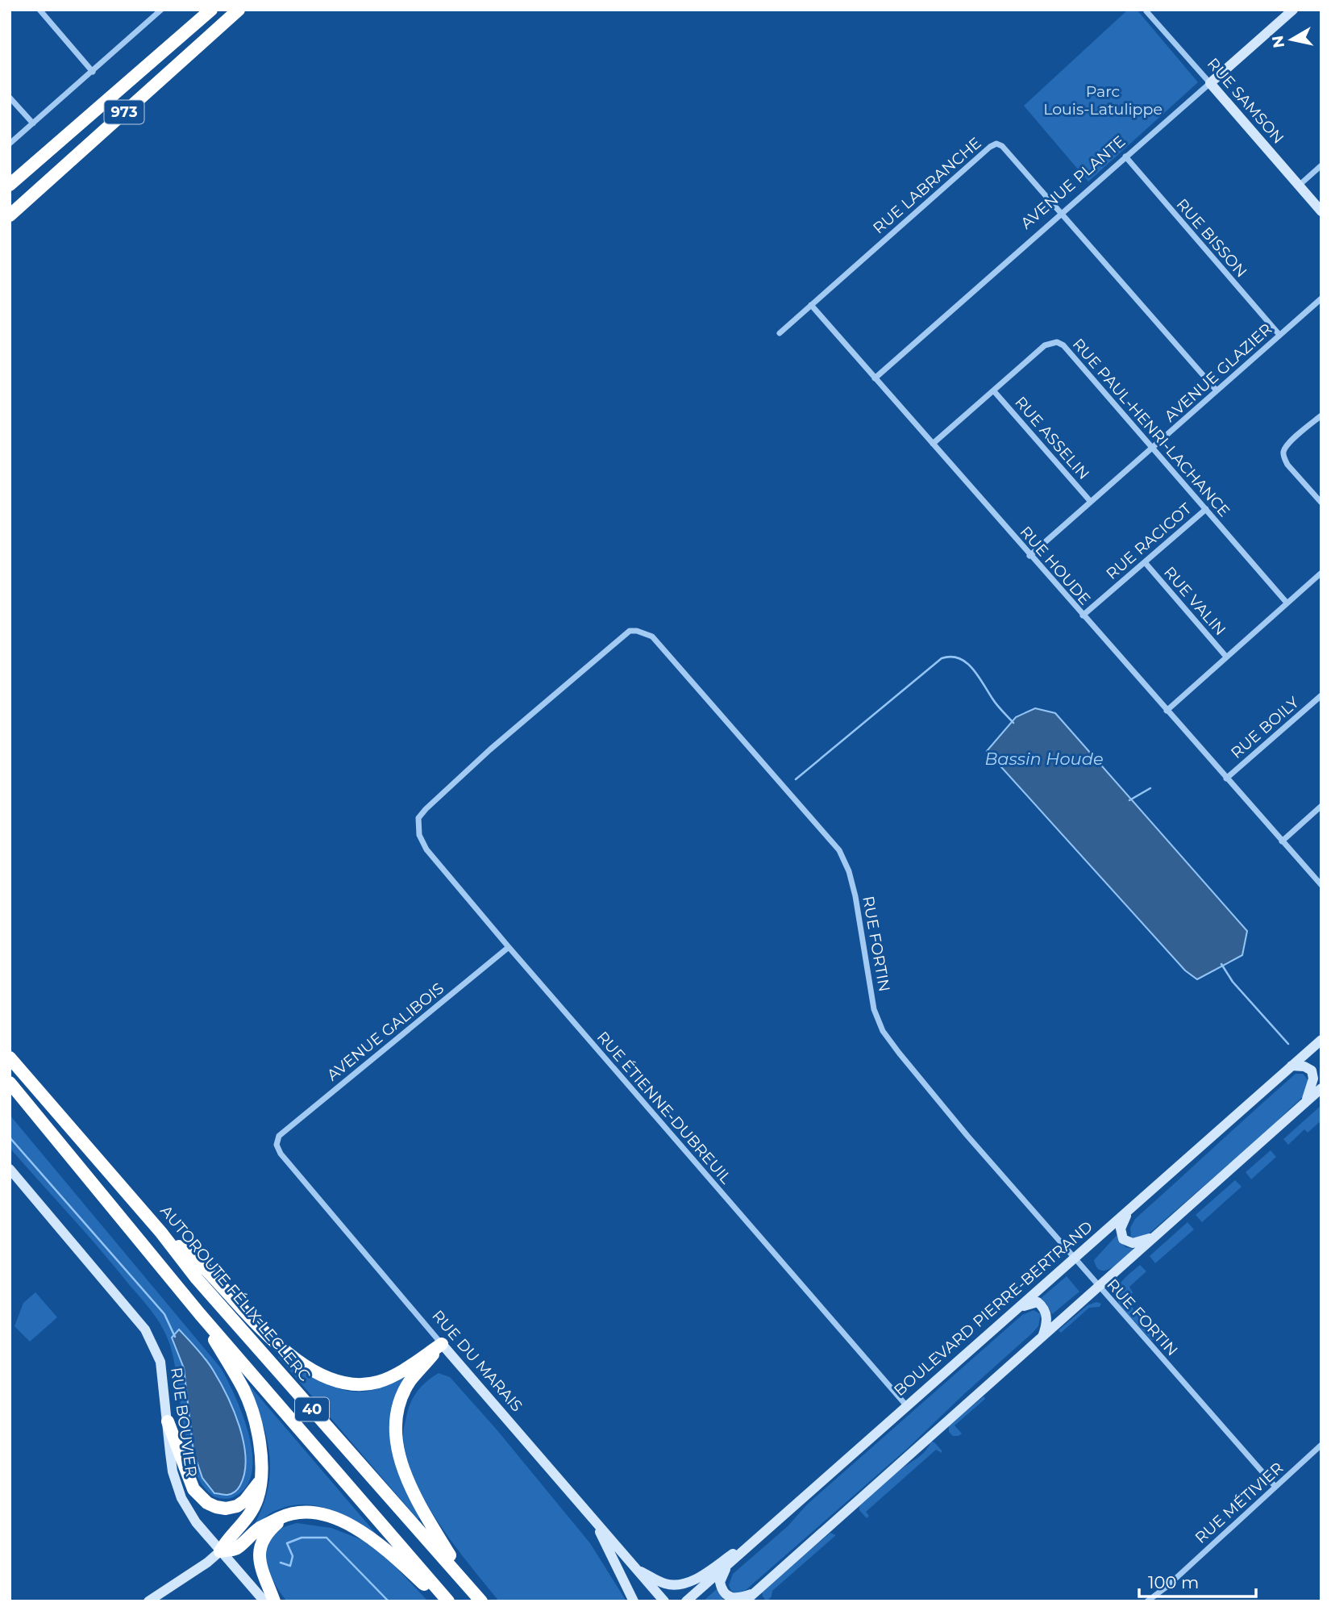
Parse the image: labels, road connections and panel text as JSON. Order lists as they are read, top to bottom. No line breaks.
{"streets":{"highway":["973","AUTOROUTE FÉLIX-LECLERC","40"],"main road":["RUE SAMSON","AVENUE PLANTE","BOULEVARD PIERRE-BERTRAND","RUE DU MARAIS","RUE BOUVIER"],"street":["RUE LABRANCHE","RUE BISSON","AVENUE GLAZIER","RUE PAUL-HENRI-LACHANCE","RUE ASSELIN","RUE RACICOT","RUE HOUDE","RUE VALIN","RUE BOILY","RUE FORTIN","AVENUE GALIBOIS","RUE ÉTIENNE-DUBREUIL","RUE MÉTIVIER"]},"crossings":[["RUE SAMSON","AVENUE PLANTE"],["AVENUE PLANTE","RUE LABRANCHE"],["AVENUE PLANTE","RUE BISSON"],["AVENUE PLANTE","RUE HOUDE"],["RUE LABRANCHE","AVENUE GLAZIER"],["RUE LABRANCHE","RUE HOUDE"],["RUE BISSON","AVENUE GLAZIER"],["AVENUE GLAZIER","RUE PAUL-HENRI-LACHANCE"],["AVENUE GLAZIER","RUE ASSELIN"],["AVENUE GLAZIER","RUE HOUDE"],["RUE PAUL-HENRI-LACHANCE","RUE ASSELIN"],["RUE PAUL-HENRI-LACHANCE","RUE RACICOT"],["RUE PAUL-HENRI-LACHANCE","RUE HOUDE"],["RUE RACICOT","RUE HOUDE"],["RUE RACICOT","RUE VALIN"],["RUE HOUDE","RUE BOILY"],["RUE FORTIN","RUE ÉTIENNE-DUBREUIL"],["RUE FORTIN","BOULEVARD PIERRE-BERTRAND"],["RUE FORTIN","RUE MÉTIVIER"],["AVENUE GALIBOIS","RUE ÉTIENNE-DUBREUIL"],["AVENUE GALIBOIS","RUE DU MARAIS"],["RUE ÉTIENNE-DUBREUIL","BOULEVARD PIERRE-BERTRAND"]],"water":["Bassin Houde"],"parks":["Parc Louis-Latulippe"],"scale_bar":"100 m","north":"left"}
